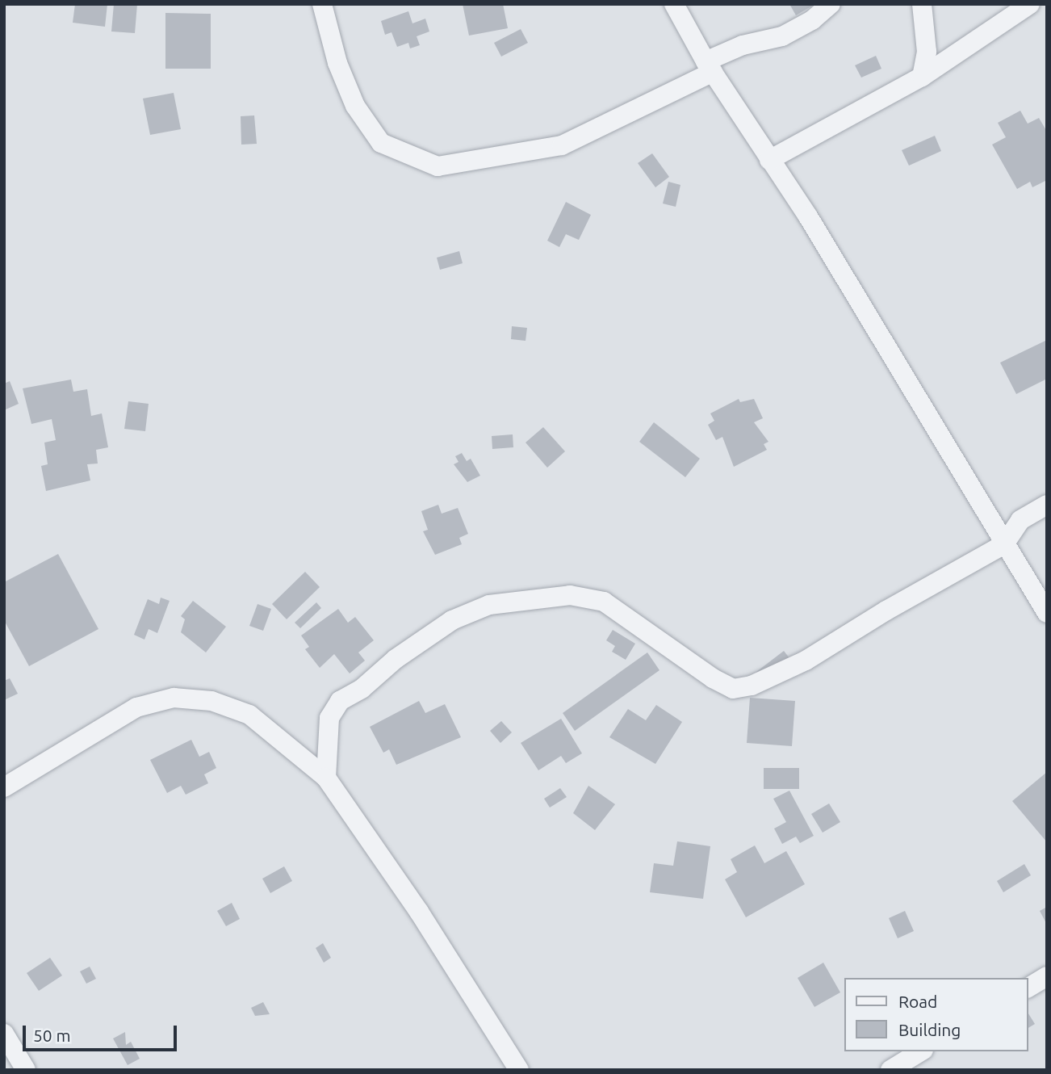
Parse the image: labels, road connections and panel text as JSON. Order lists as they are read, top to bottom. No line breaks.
{"legend":["Road","Building"],"scale_bar":"50 m"}
